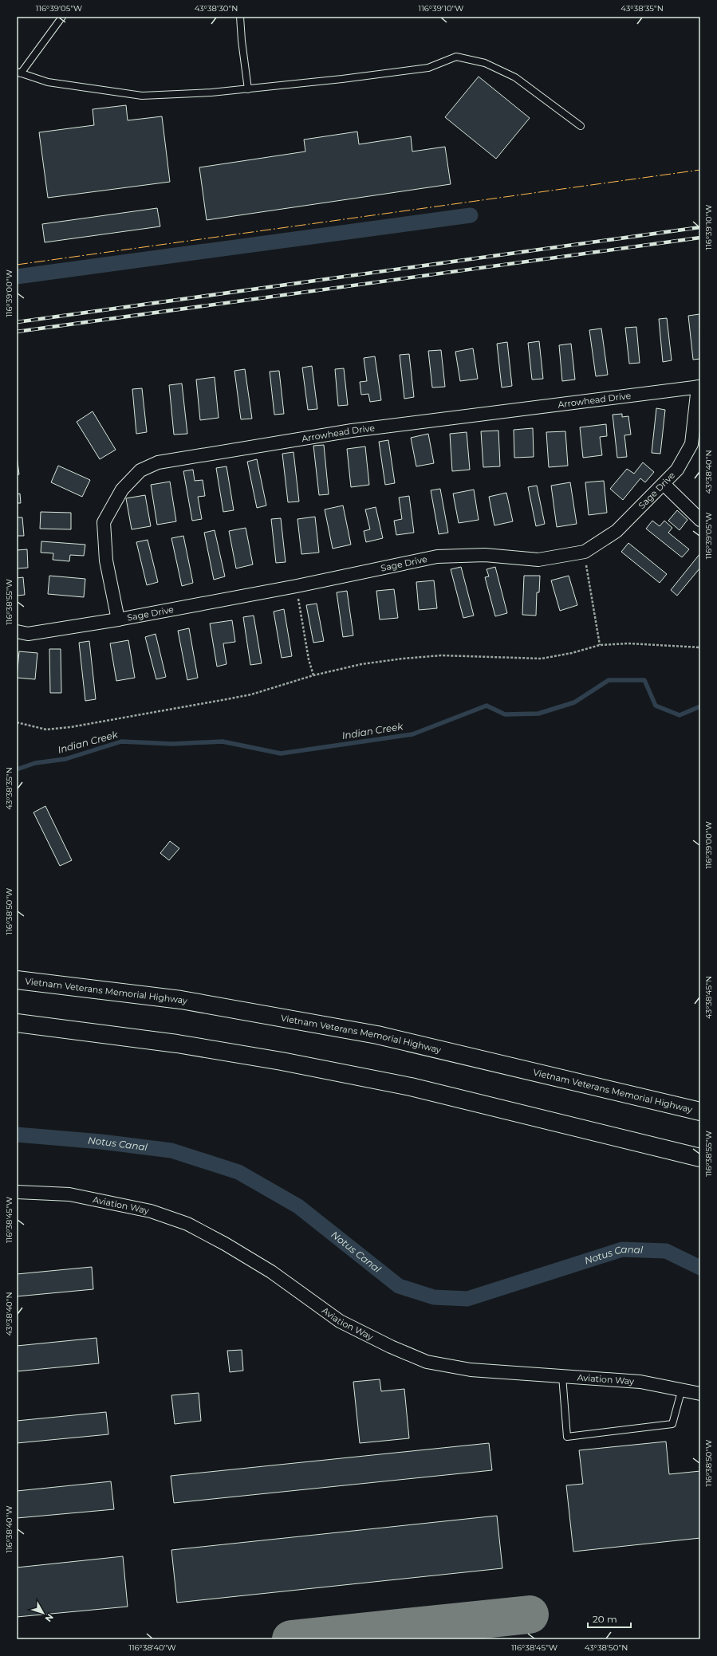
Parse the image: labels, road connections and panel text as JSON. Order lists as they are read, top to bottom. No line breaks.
{"streets":{"highway":["Vietnam Veterans Memorial Highway"],"street":["Arrowhead Drive","Sage Drive","Aviation Way"]},"crossings":[["Arrowhead Drive","Sage Drive"]],"water":["Indian Creek","Notus Canal"],"scale_bar":"20 m","north":"bottom right","coordinates":["116°39'05\"W","43°38'30\"N","116°39'10\"W","43°38'35\"N","116°39'00\"W","43°38'40\"N","116°38'55\"W","116°38'50\"W","43°38'45\"N","116°38'45\"W","116°38'40\"W","43°38'50\"N"]}
